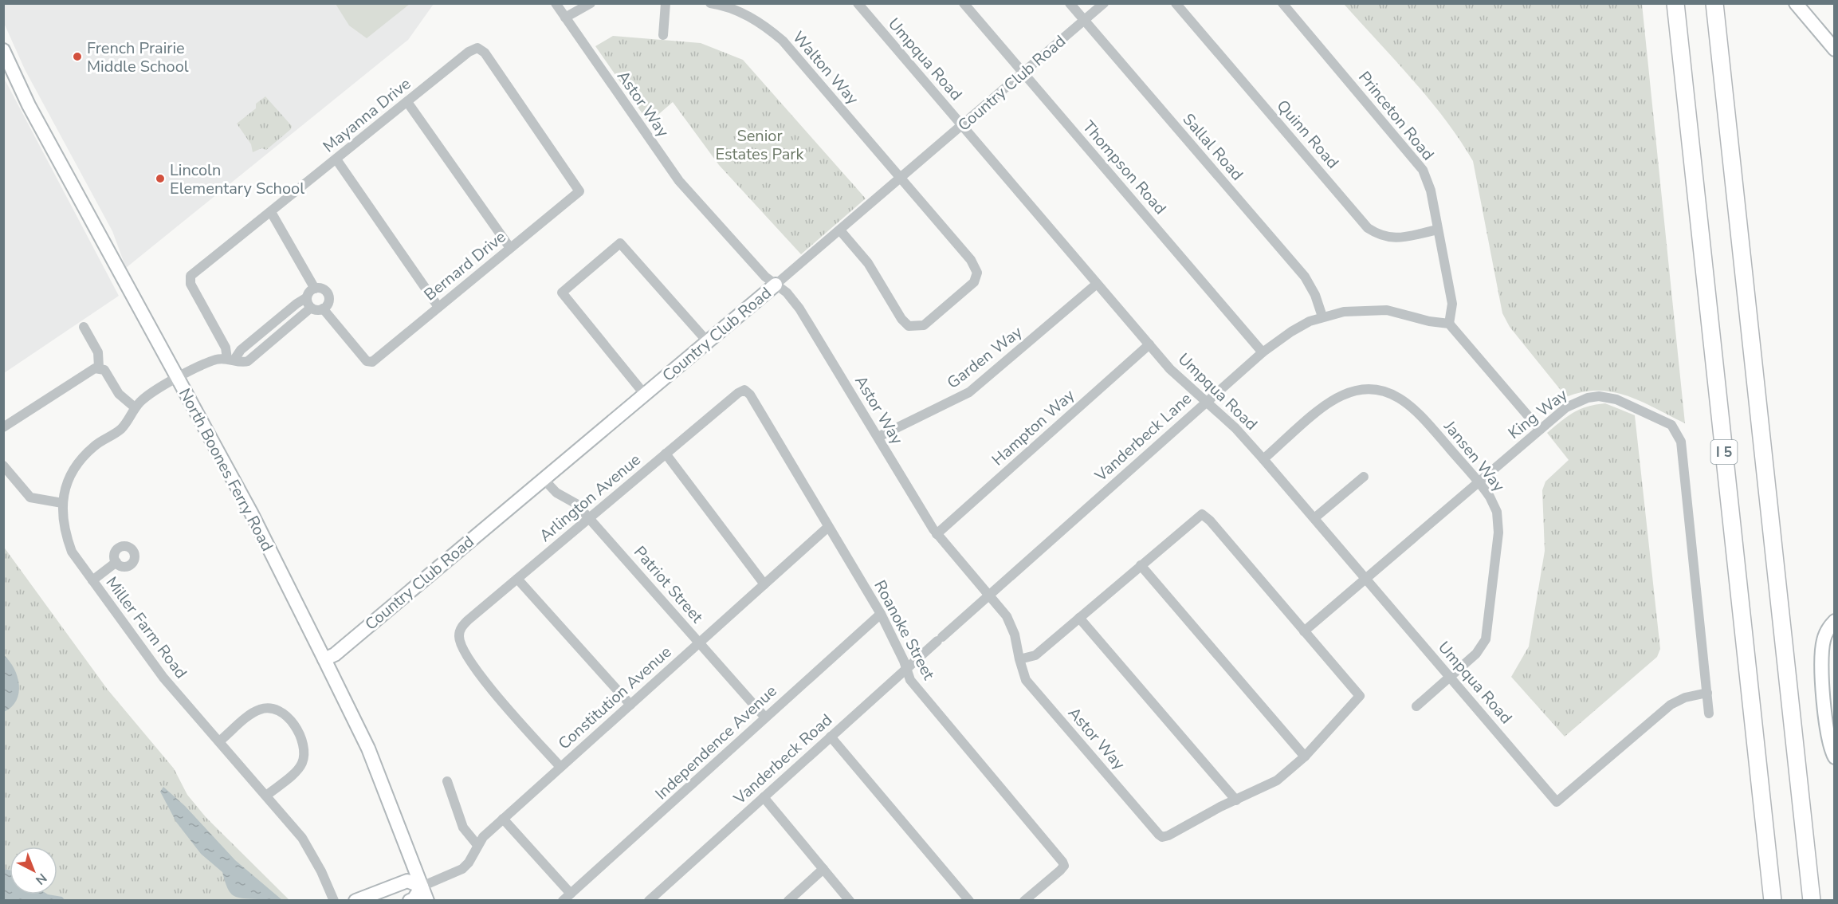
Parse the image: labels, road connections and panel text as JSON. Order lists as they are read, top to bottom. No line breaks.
{"streets":{"highway":["I 5"],"main road":["Country Club Road","North Boones Ferry Road"],"street":["Umpqua Road","Walton Way","Astor Way","Mayanna Drive","Princeton Road","Quinn Road","Sallal Road","Thompson Road","Bernard Drive","Garden Way","King Way","Hampton Way","Vanderbeck Lane","Jansen Way","Arlington Avenue","Patriot Street","Miller Farm Road","Roanoke Street","Constitution Avenue","Independence Avenue","Vanderbeck Road"]},"crossings":[["Umpqua Road","Country Club Road"],["Umpqua Road","Garden Way"],["Umpqua Road","King Way"],["Umpqua Road","Hampton Way"],["Umpqua Road","Vanderbeck Lane"],["Umpqua Road","Jansen Way"],["Walton Way","Country Club Road"],["Country Club Road","Astor Way"],["Country Club Road","Sallal Road"],["Country Club Road","Thompson Road"],["Country Club Road","North Boones Ferry Road"],["Country Club Road","Patriot Street"],["Astor Way","Garden Way"],["Astor Way","Hampton Way"],["Astor Way","Vanderbeck Lane"],["Mayanna Drive","Bernard Drive"],["Mayanna Drive","Miller Farm Road"],["Princeton Road","Quinn Road"],["Princeton Road","Vanderbeck Lane"],["Sallal Road","Vanderbeck Lane"],["Thompson Road","Vanderbeck Lane"],["Bernard Drive","Miller Farm Road"],["King Way","Jansen Way"],["Vanderbeck Lane","Vanderbeck Road"],["North Boones Ferry Road","Miller Farm Road"],["North Boones Ferry Road","Constitution Avenue"],["Arlington Avenue","Patriot Street"],["Arlington Avenue","Roanoke Street"],["Arlington Avenue","Constitution Avenue"],["Patriot Street","Constitution Avenue"],["Patriot Street","Independence Avenue"],["Roanoke Street","Constitution Avenue"],["Roanoke Street","Independence Avenue"],["Roanoke Street","Vanderbeck Road"]],"parks":["Senior Estates Park"],"places":["French Prairie Middle School","Lincoln Elementary School"],"north":"bottom right"}
